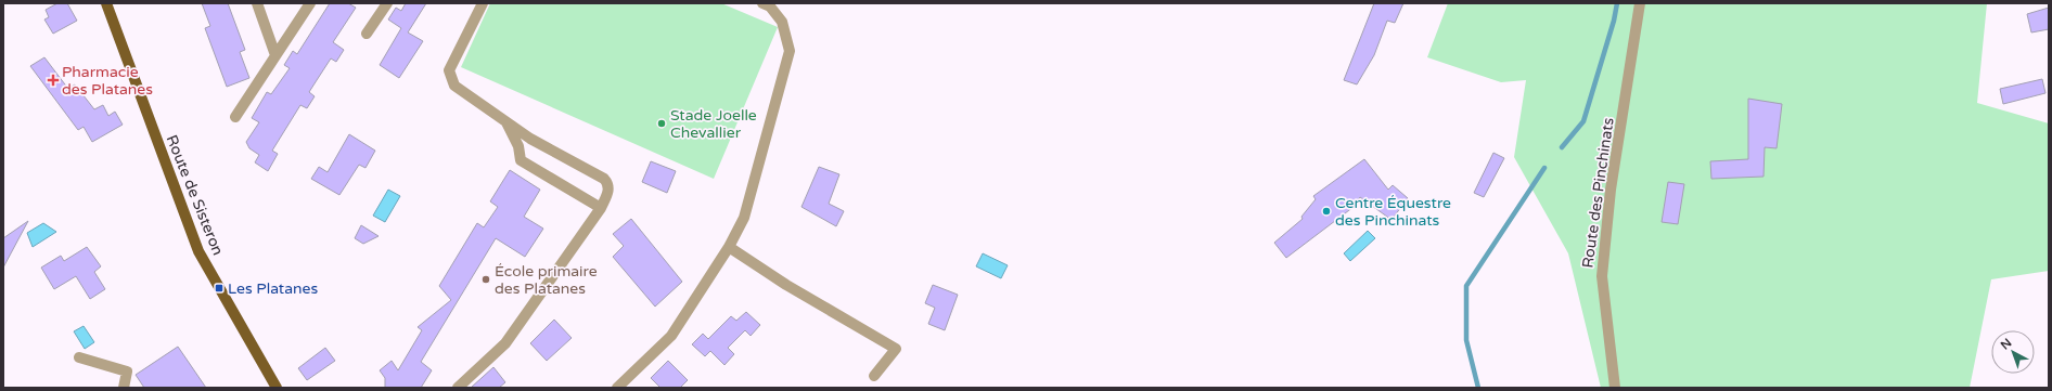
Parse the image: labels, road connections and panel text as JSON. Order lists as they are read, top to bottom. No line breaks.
{"streets":{"main road":["Route de Sisteron"],"street":["Route des Pinchinats"]},"places":{"health":["Pharmacie des Platanes"],"other":["Stade Joelle Chevallier","Centre Équestre des Pinchinats","École primaire des Platanes"],"transit":["Les Platanes"]},"north":"top left"}
